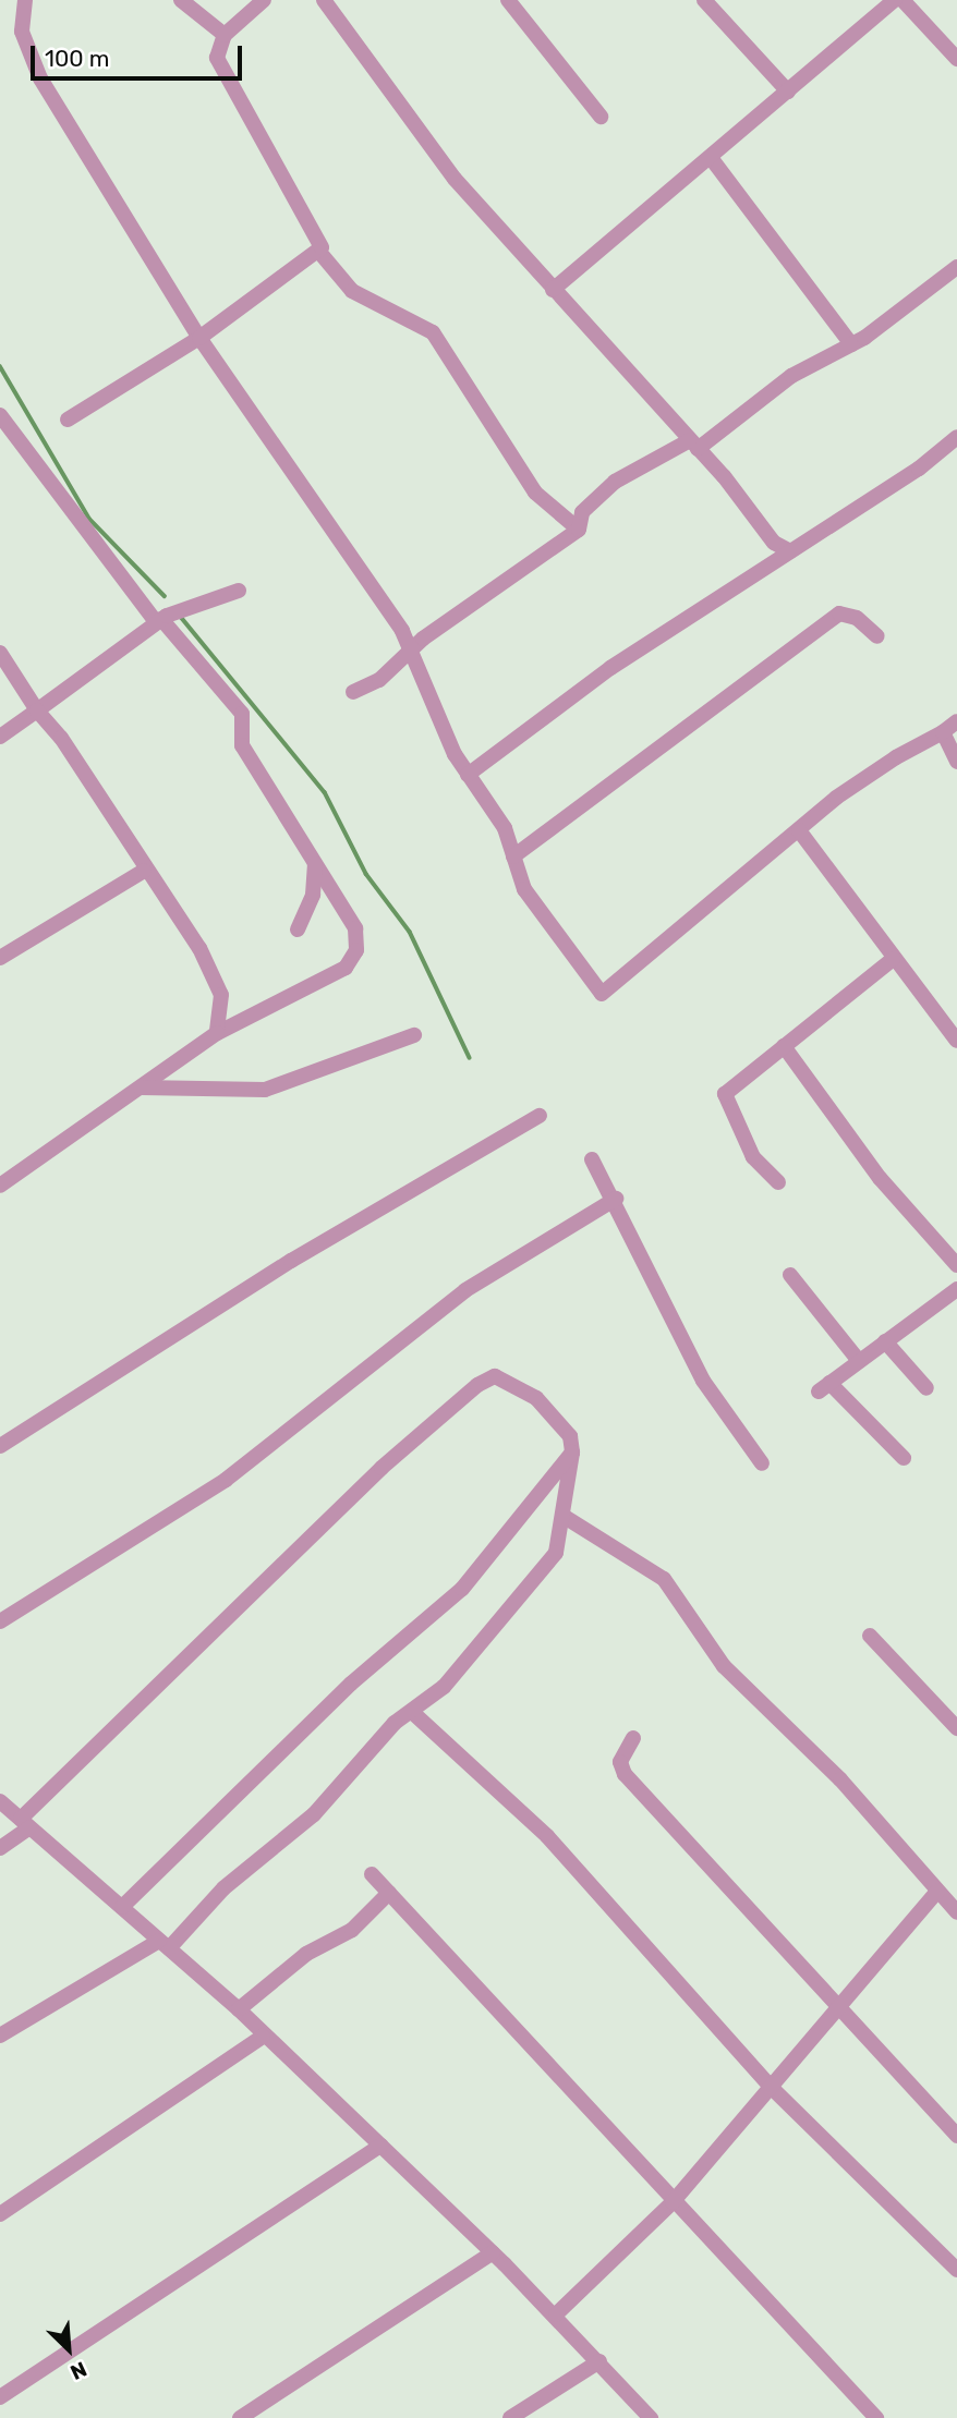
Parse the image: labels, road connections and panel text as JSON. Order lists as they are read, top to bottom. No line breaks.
{"scale_bar":"100 m","north":"bottom right"}
